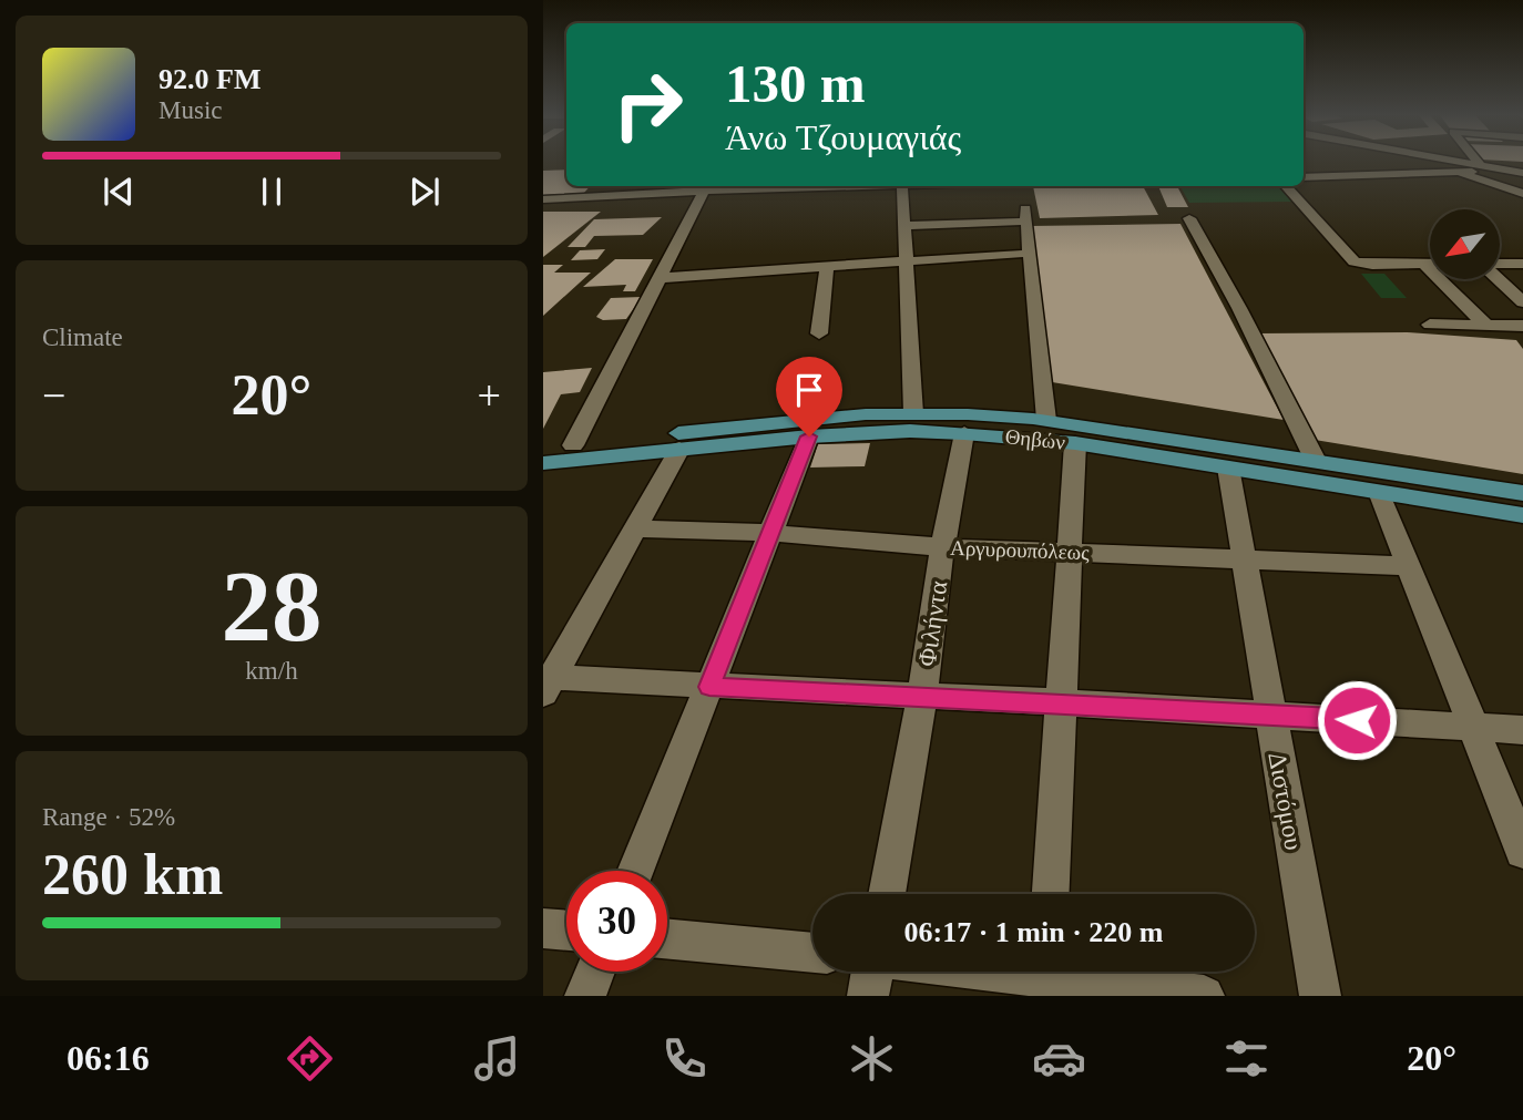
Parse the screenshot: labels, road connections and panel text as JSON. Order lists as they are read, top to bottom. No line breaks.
{"streets":{"main road":["Θηβών"],"street":["Αργυρουπόλεως","Φιλήντα","Διστόμου"]},"crossings":[["Θηβών","Φιλήντα"],["Θηβών","Διστόμου"],["Αργυρουπόλεως","Φιλήντα"],["Αργυρουπόλεως","Διστόμου"]],"north":"bottom left","page":{"turn":["130 m","Άνω Τζουμαγιάς"],"song":["92.0 FM","Music"],"tile":["Climate",["28","km/h"],["Range · 52%","260 km"]],"heat":["−","20°","+"],"limit":"30","trip":"06:17 · 1 min · 220 m","tabs":["06:16","20°"]}}
